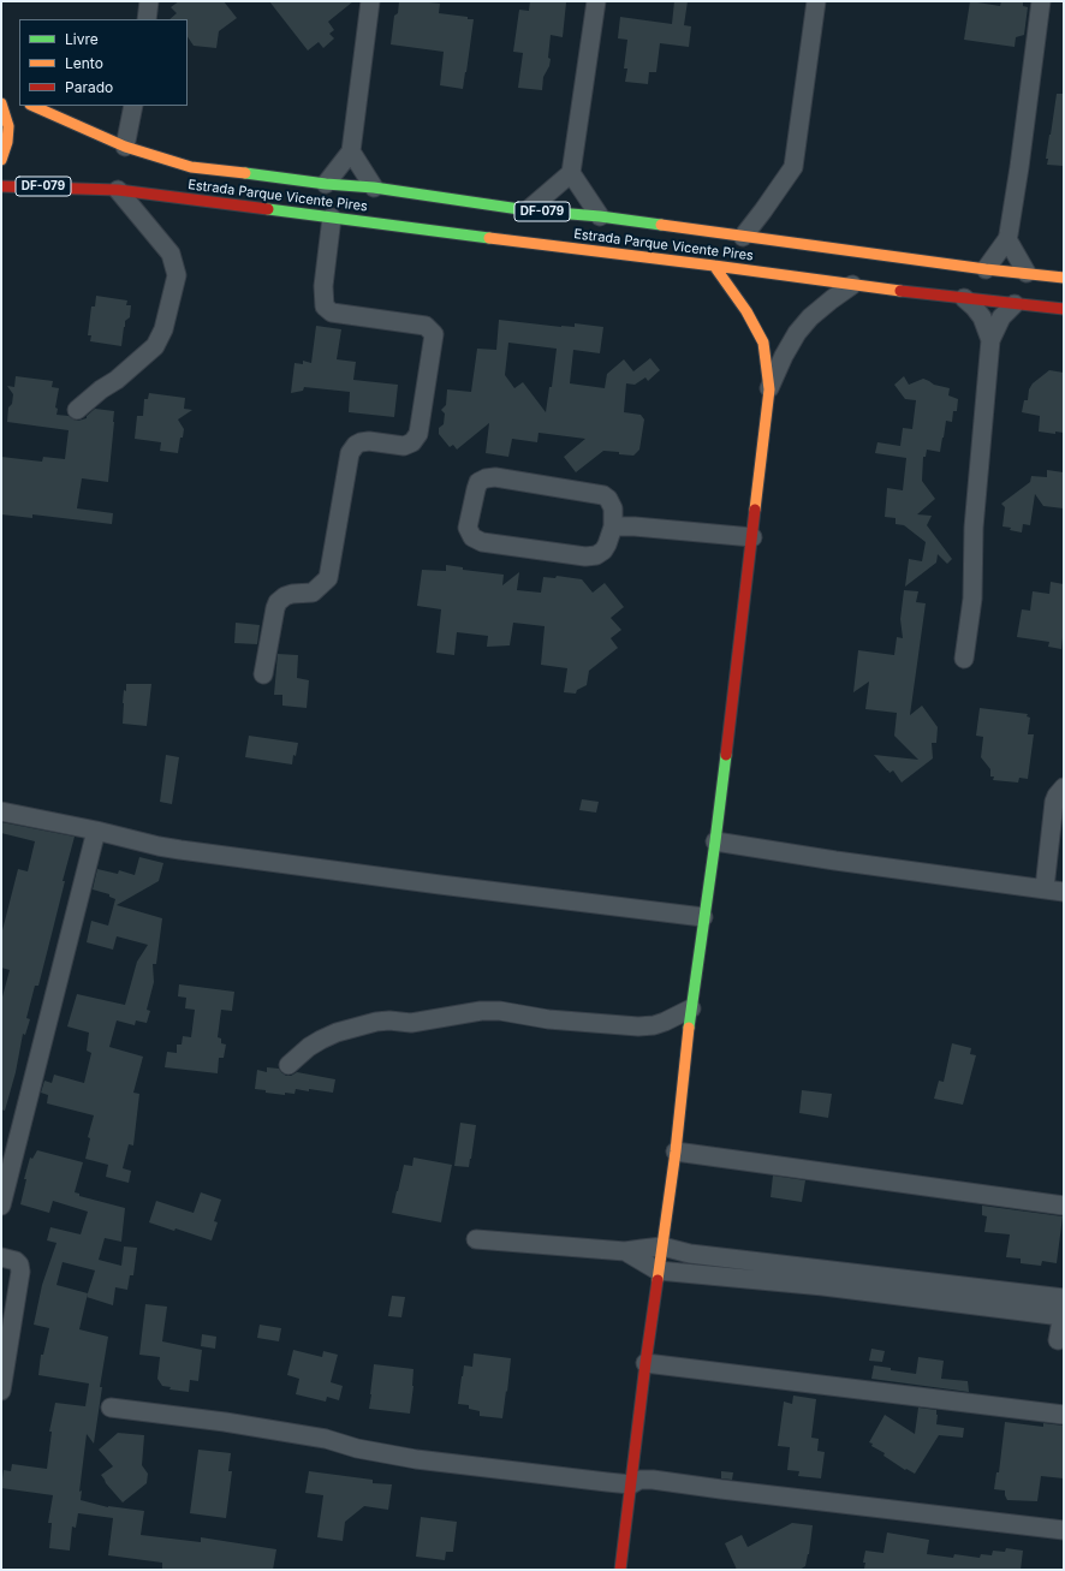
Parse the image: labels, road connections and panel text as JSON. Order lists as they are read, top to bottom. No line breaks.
{"streets":{"main road":["DF-079","Estrada Parque Vicente Pires"]},"legend":["Livre","Lento","Parado"]}
